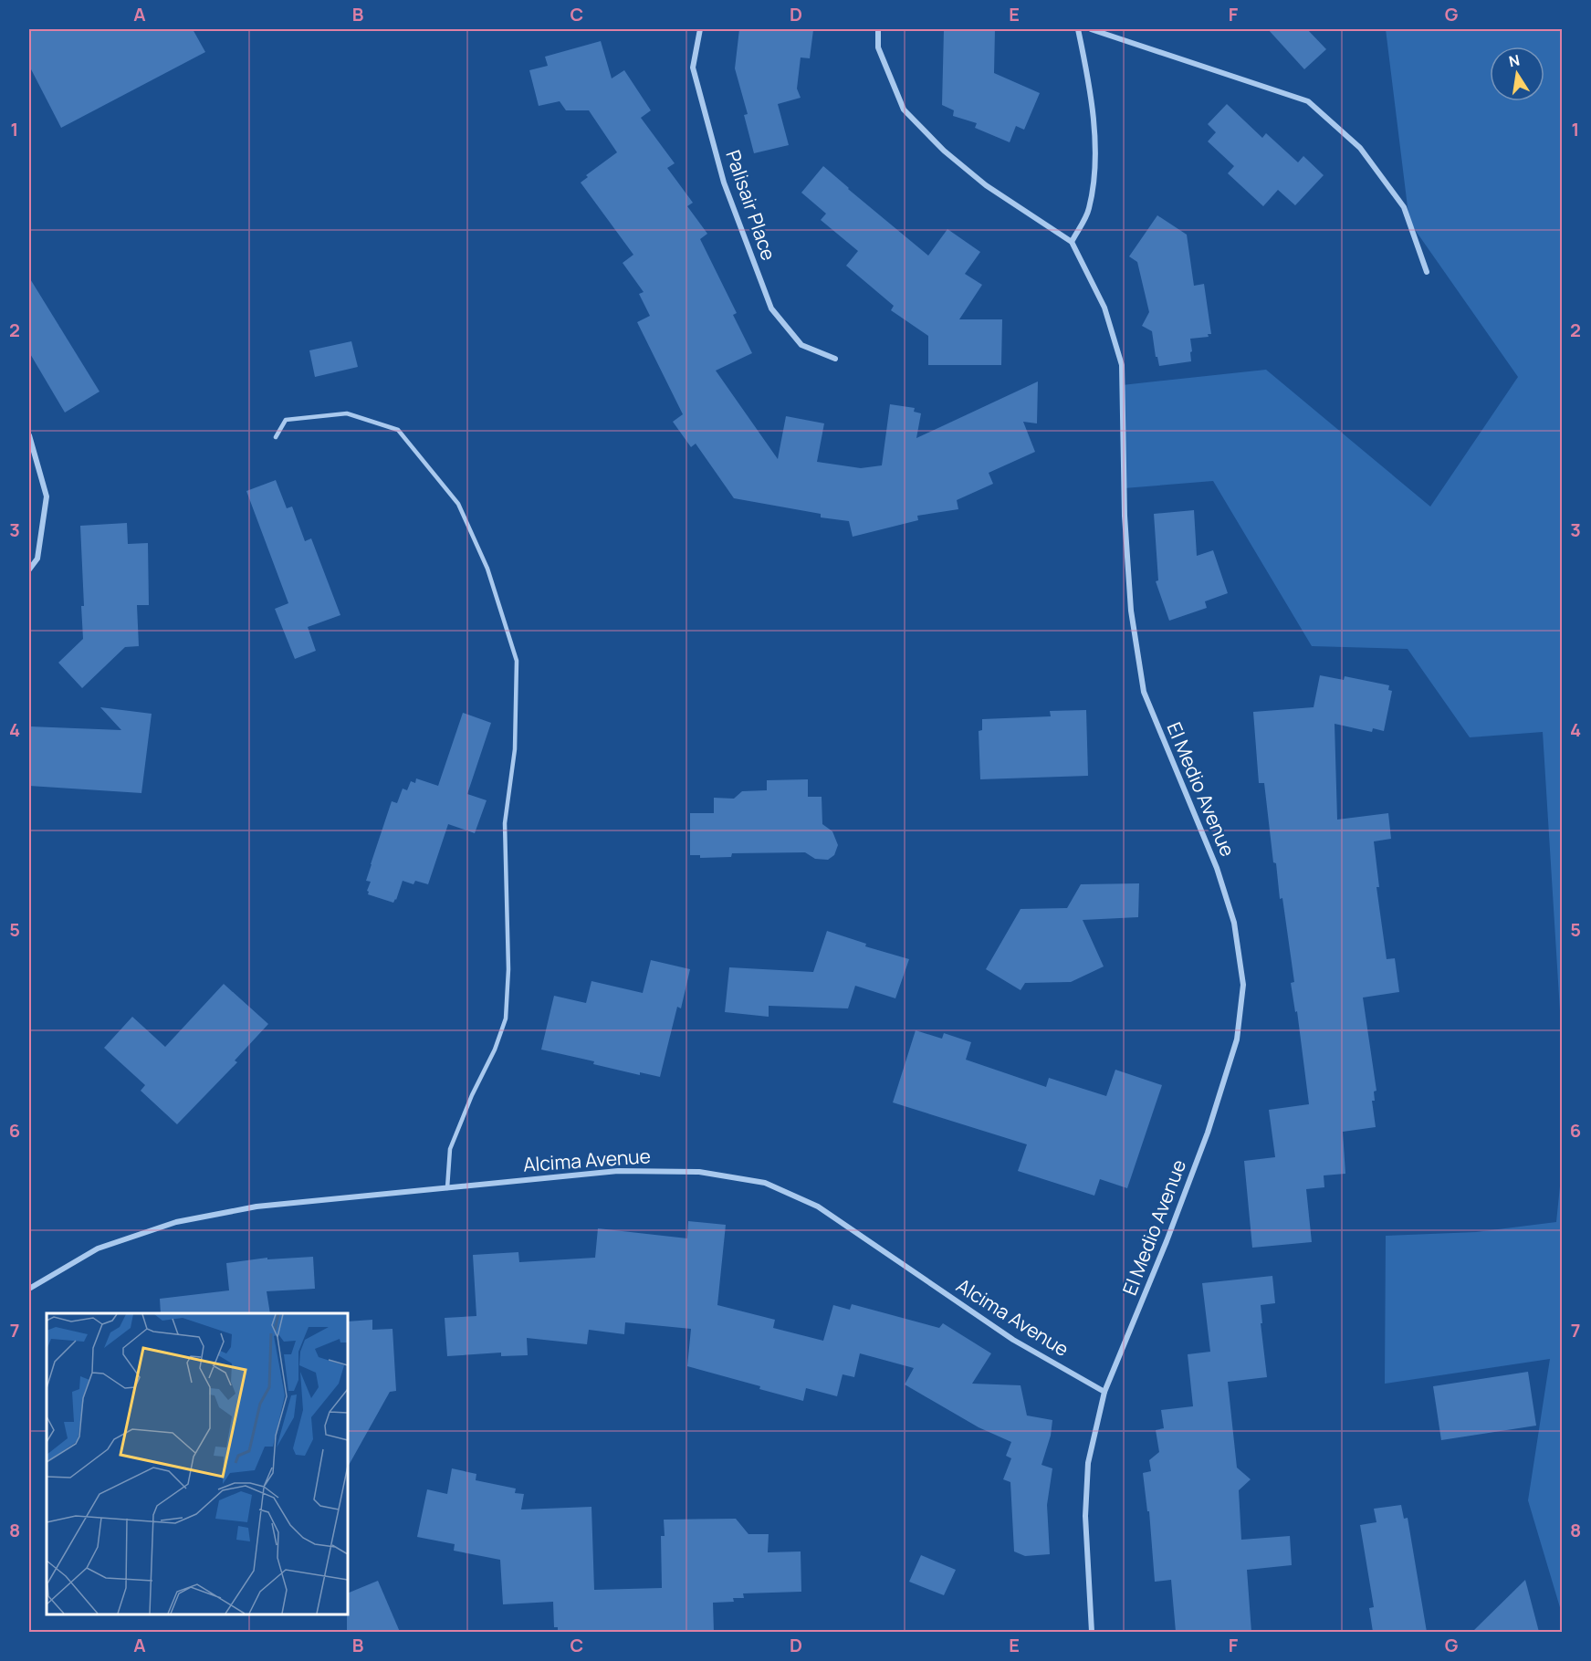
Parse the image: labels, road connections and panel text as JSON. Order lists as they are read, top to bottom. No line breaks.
{"streets":{"street":["Palisair Place","El Medio Avenue","Alcima Avenue"]},"crossings":[["El Medio Avenue","Alcima Avenue"]],"north":"top","grid":{"columns":["A","B","C","D","E","F","G"],"rows":["1","2","3","4","5","6","7","8"]}}
